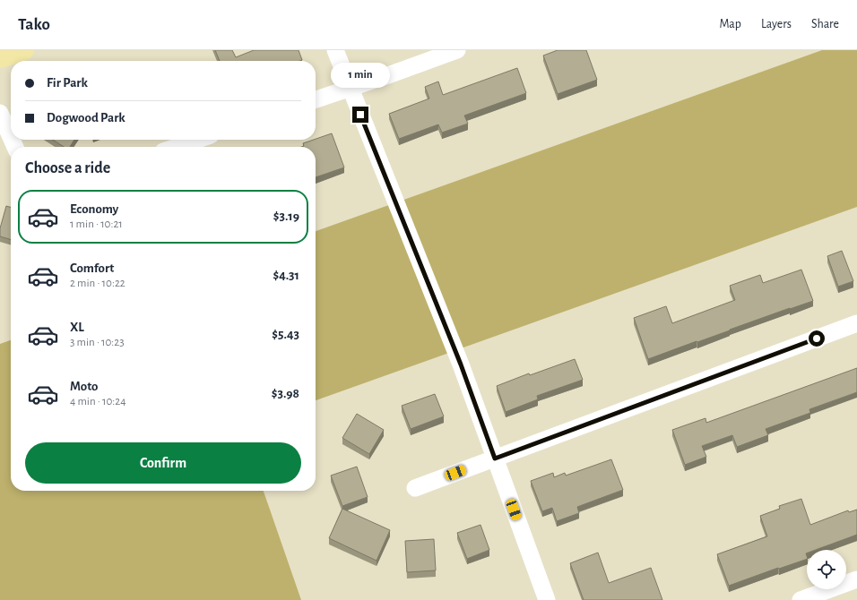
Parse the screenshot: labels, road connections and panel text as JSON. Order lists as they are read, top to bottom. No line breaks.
{"page":{"header":"Tako","nav":["Map","Layers","Share"],"banner":["Fir Park","Dogwood Park"],"bubble":"1 min","heading":"Choose a ride","list":[{"name":"Economy","note":"1 min · 10:21","value":"$3.19"},{"name":"Comfort","note":"2 min · 10:22","value":"$4.31"},{"name":"XL","note":"3 min · 10:23","value":"$5.43"},{"name":"Moto","note":"4 min · 10:24","value":"$3.98"}],"buttons":"Confirm"}}
